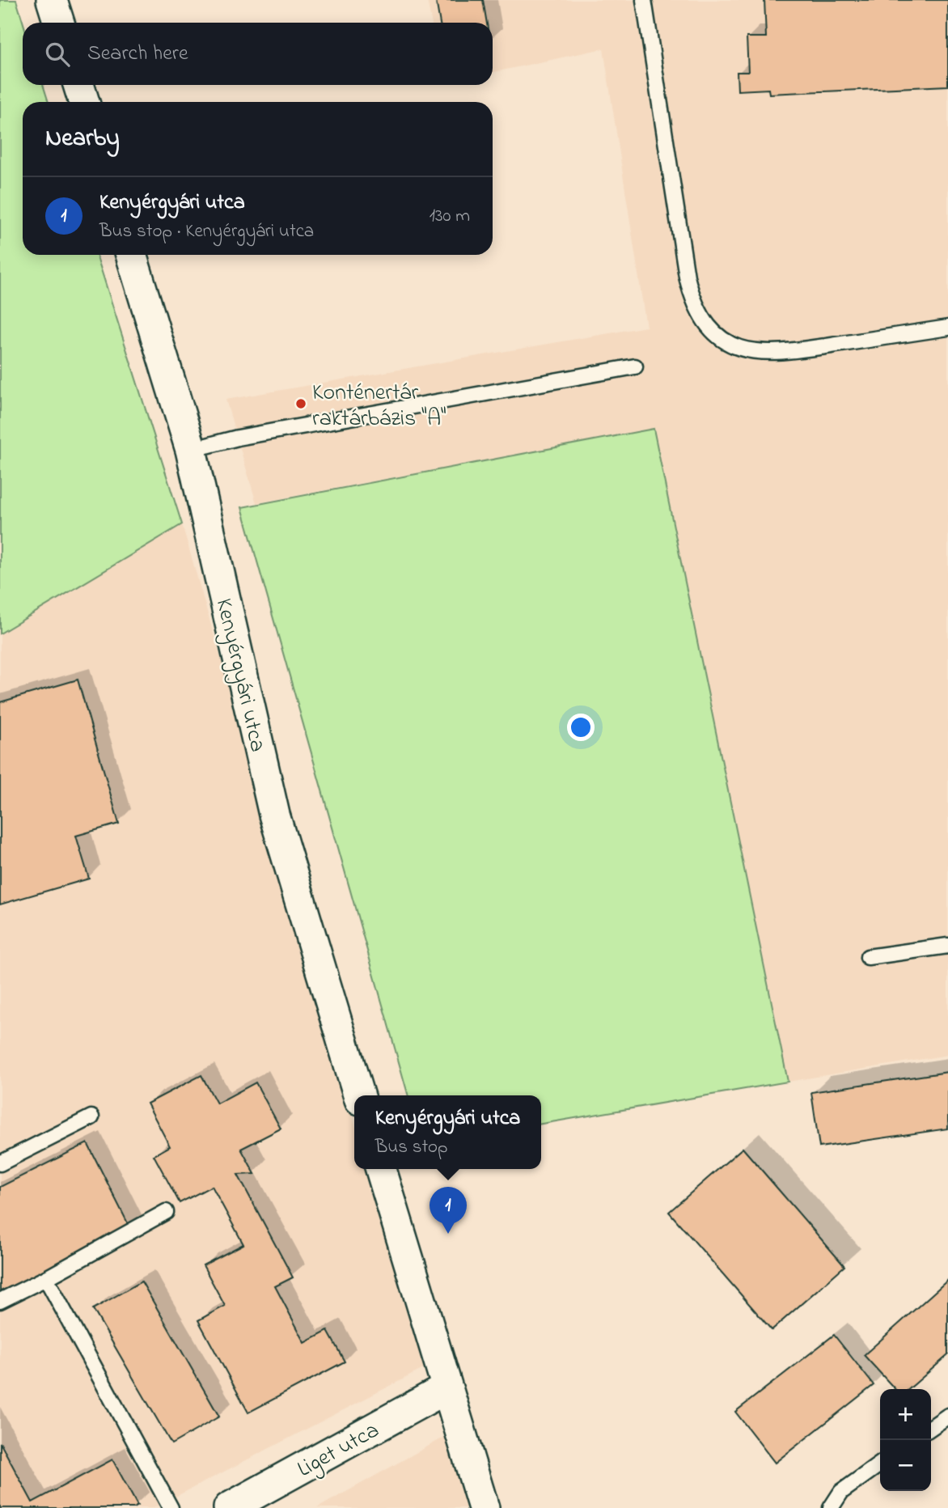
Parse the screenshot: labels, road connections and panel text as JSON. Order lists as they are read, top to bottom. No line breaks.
{"streets":{"street":["Kenyérgyári utca","Liget utca"]},"places":["Konténertár raktárbázis \"A\""],"page":{"search":"Search here","heading":"Nearby","list":[{"mark":"1","name":"Kenyérgyári utca","note":"Bus stop · Kenyérgyári utca","value":"130 m"}],"popup":["Kenyérgyári utca","Bus stop"],"pins":"1","map_buttons":["+","−"]}}
